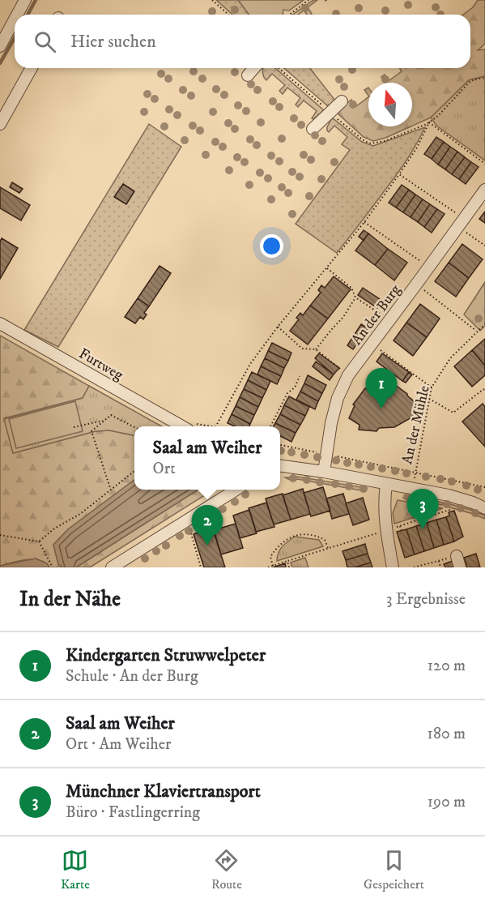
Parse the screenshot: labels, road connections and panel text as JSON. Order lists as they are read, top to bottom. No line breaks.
{"streets":{"street":["An der Burg","Furtweg"],"path":["An der Mühle"]},"north":"top","page":{"search":"Hier suchen","pins":["1","3","2"],"popup":["Saal am Weiher","Ort"],"heading":["In der Nähe","3 Ergebnisse"],"list":[{"mark":"1","name":"Kindergarten Struwwelpeter","note":"Schule · An der Burg","value":"120 m"},{"mark":"2","name":"Saal am Weiher","note":"Ort · Am Weiher","value":"180 m"},{"mark":"3","name":"Münchner Klaviertransport","note":"Büro · Fastlingerring","value":"190 m"}],"nav":["Karte","Route","Gespeichert"]}}
